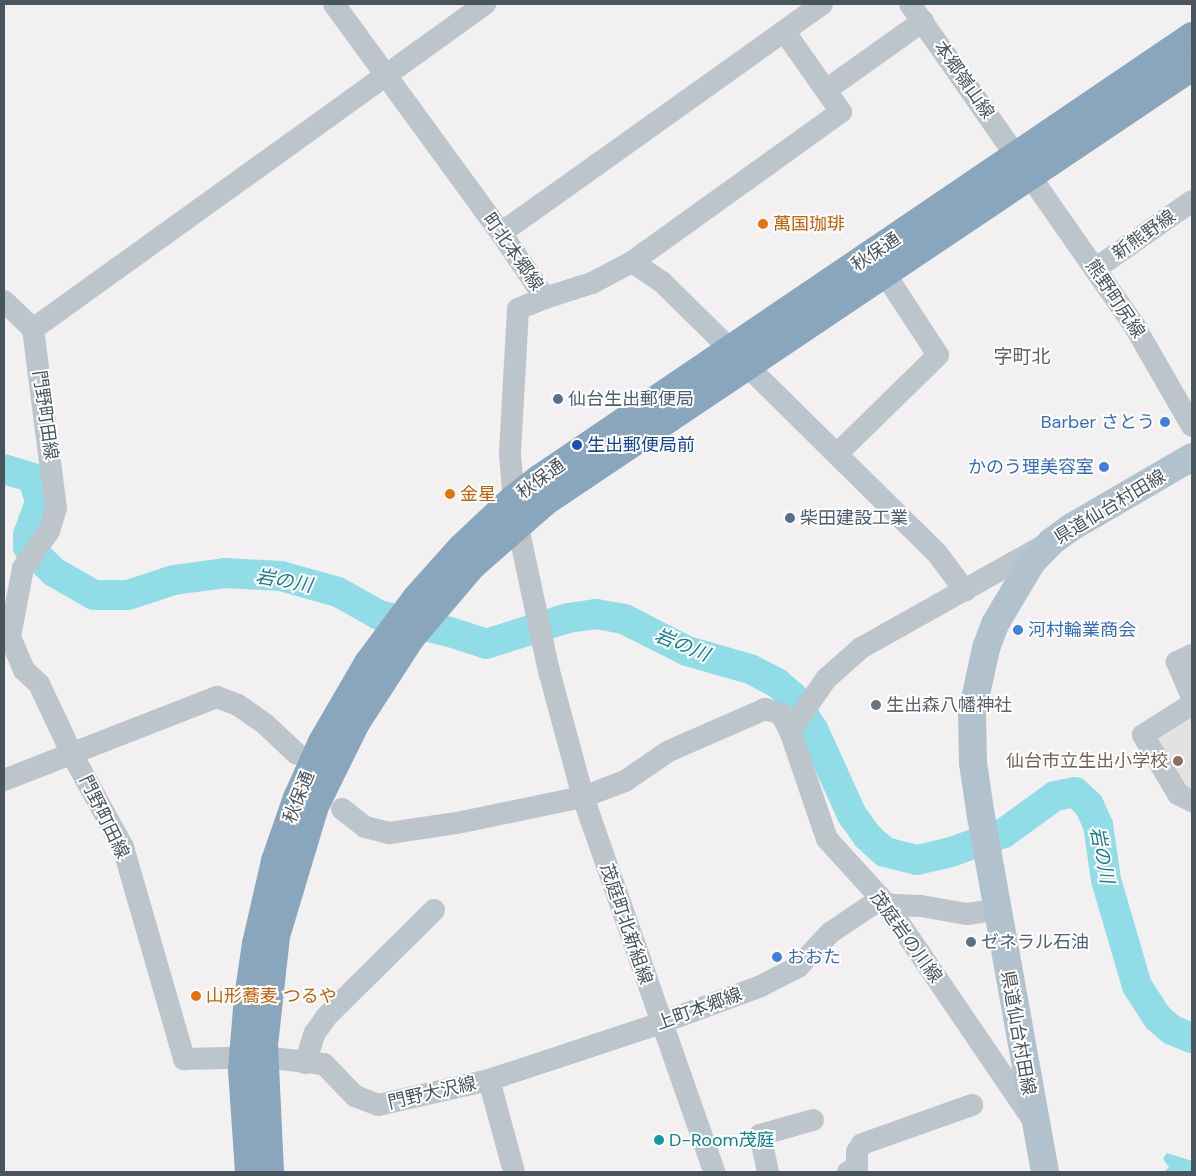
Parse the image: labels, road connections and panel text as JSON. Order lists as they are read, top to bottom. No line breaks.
{"streets":{"highway":["秋保通"],"main road":["県道仙台村田線"],"street":["本郷嶺山線","新熊野線","町北本郷線","熊野町尻線","門野町田線","茂庭町北新組線","茂庭岩の川線","上町本郷線","門野大沢線"]},"crossings":[["本郷嶺山線","秋保通"],["本郷嶺山線","熊野町尻線"],["新熊野線","熊野町尻線"],["町北本郷線","茂庭町北新組線"],["秋保通","熊野町尻線"],["秋保通","門野町田線"],["秋保通","茂庭町北新組線"],["秋保通","門野大沢線"],["門野町田線","門野大沢線"],["県道仙台村田線","茂庭岩の川線"],["県道仙台村田線","上町本郷線"],["茂庭町北新組線","茂庭岩の川線"],["茂庭町北新組線","上町本郷線"],["茂庭岩の川線","上町本郷線"],["上町本郷線","門野大沢線"]],"districts":["字町北"],"water":["岩の川"],"places":["萬国珈琲","仙台生出郵便局","Barber さとう","生出郵便局前","かのう理美容室","金星","柴田建設工業","河村輪業商会","生出森八幡神社","仙台市立生出小学校","ゼネラル石油","おおた","山形蕎麦 つるや","D-Room茂庭"]}
